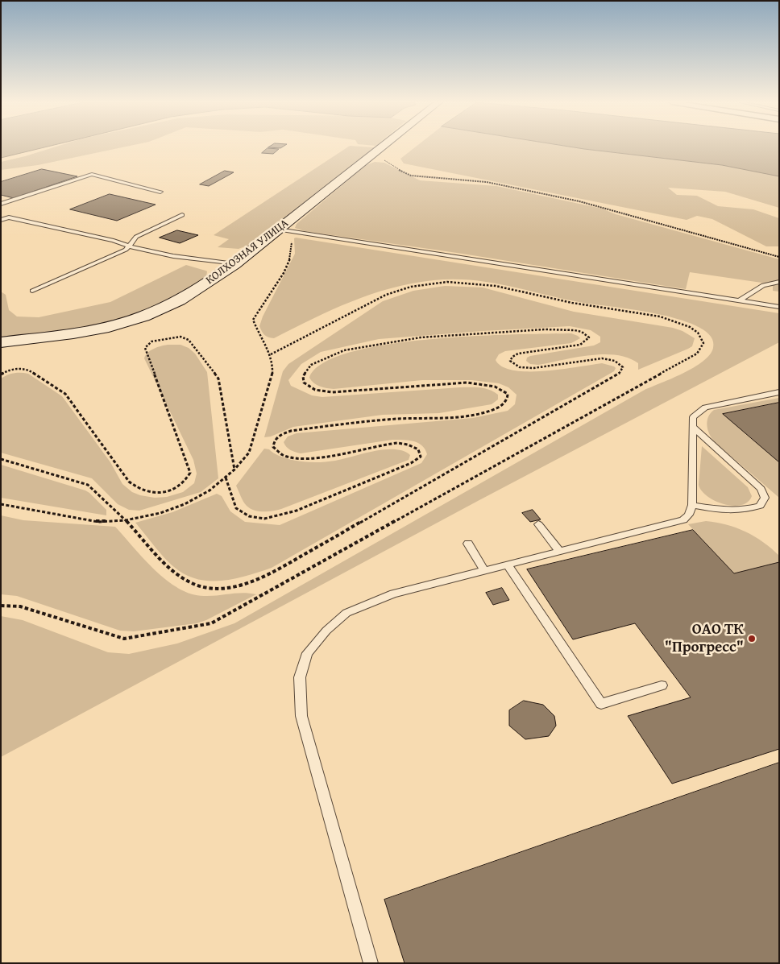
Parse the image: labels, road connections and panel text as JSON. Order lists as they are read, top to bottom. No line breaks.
{"streets":{"main road":["КОЛХОЗНАЯ УЛИЦА"]},"places":["ОАО ТК \"Прогресс\""]}
